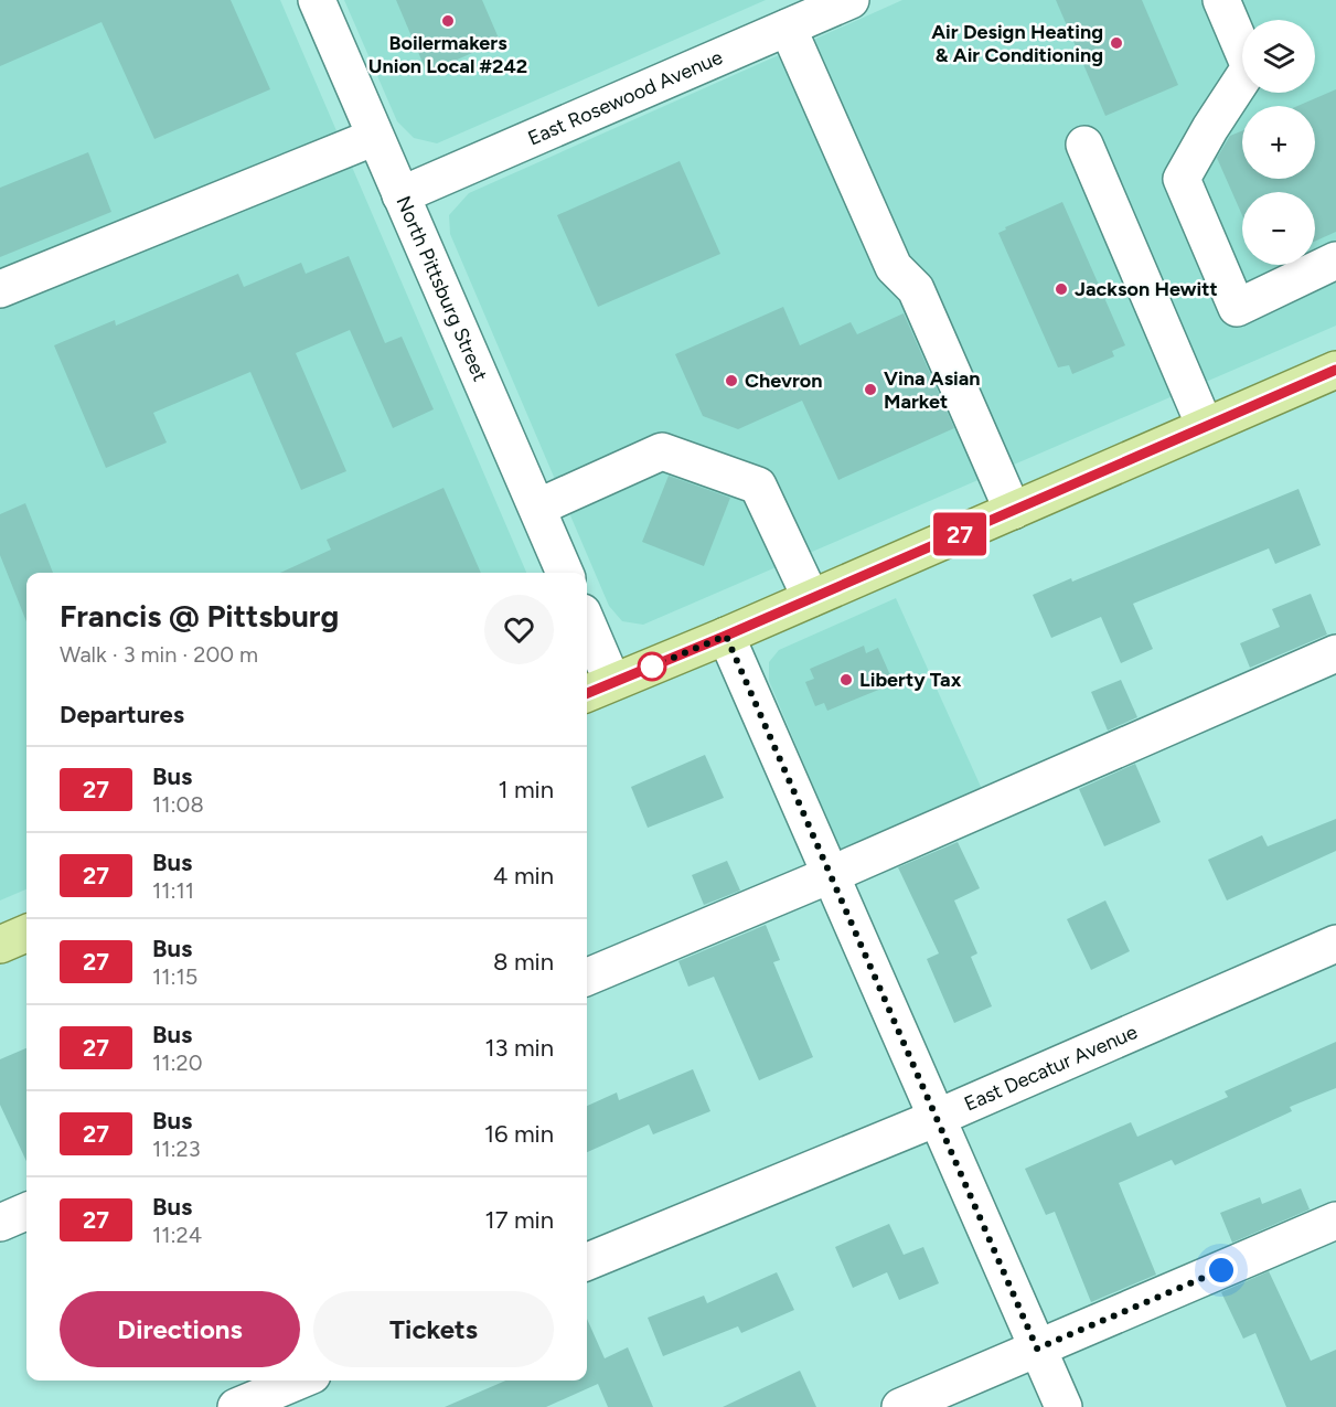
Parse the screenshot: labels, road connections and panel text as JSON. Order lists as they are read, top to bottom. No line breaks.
{"streets":{"street":["East Rosewood Avenue","North Pittsburg Street","East Decatur Avenue"]},"crossings":[["East Rosewood Avenue","North Pittsburg Street"]],"places":["Boilermakers Union Local #242","Air Design Heating & Air Conditioning","Jackson Hewitt","Chevron","Vina Asian Market","Liberty Tax"],"lines":["bus line 27"],"page":{"on_map":"27","map_buttons":["+","−"],"heading":[["Francis @ Pittsburg","Walk · 3 min · 200 m"],"Departures"],"list":[{"mark":"27","name":"Bus","note":"11:08","value":"1 min"},{"mark":"27","name":"Bus","note":"11:11","value":"4 min"},{"mark":"27","name":"Bus","note":"11:15","value":"8 min"},{"mark":"27","name":"Bus","note":"11:20","value":"13 min"},{"mark":"27","name":"Bus","note":"11:23","value":"16 min"},{"mark":"27","name":"Bus","note":"11:24","value":"17 min"}],"buttons":["Directions","Tickets"]}}
